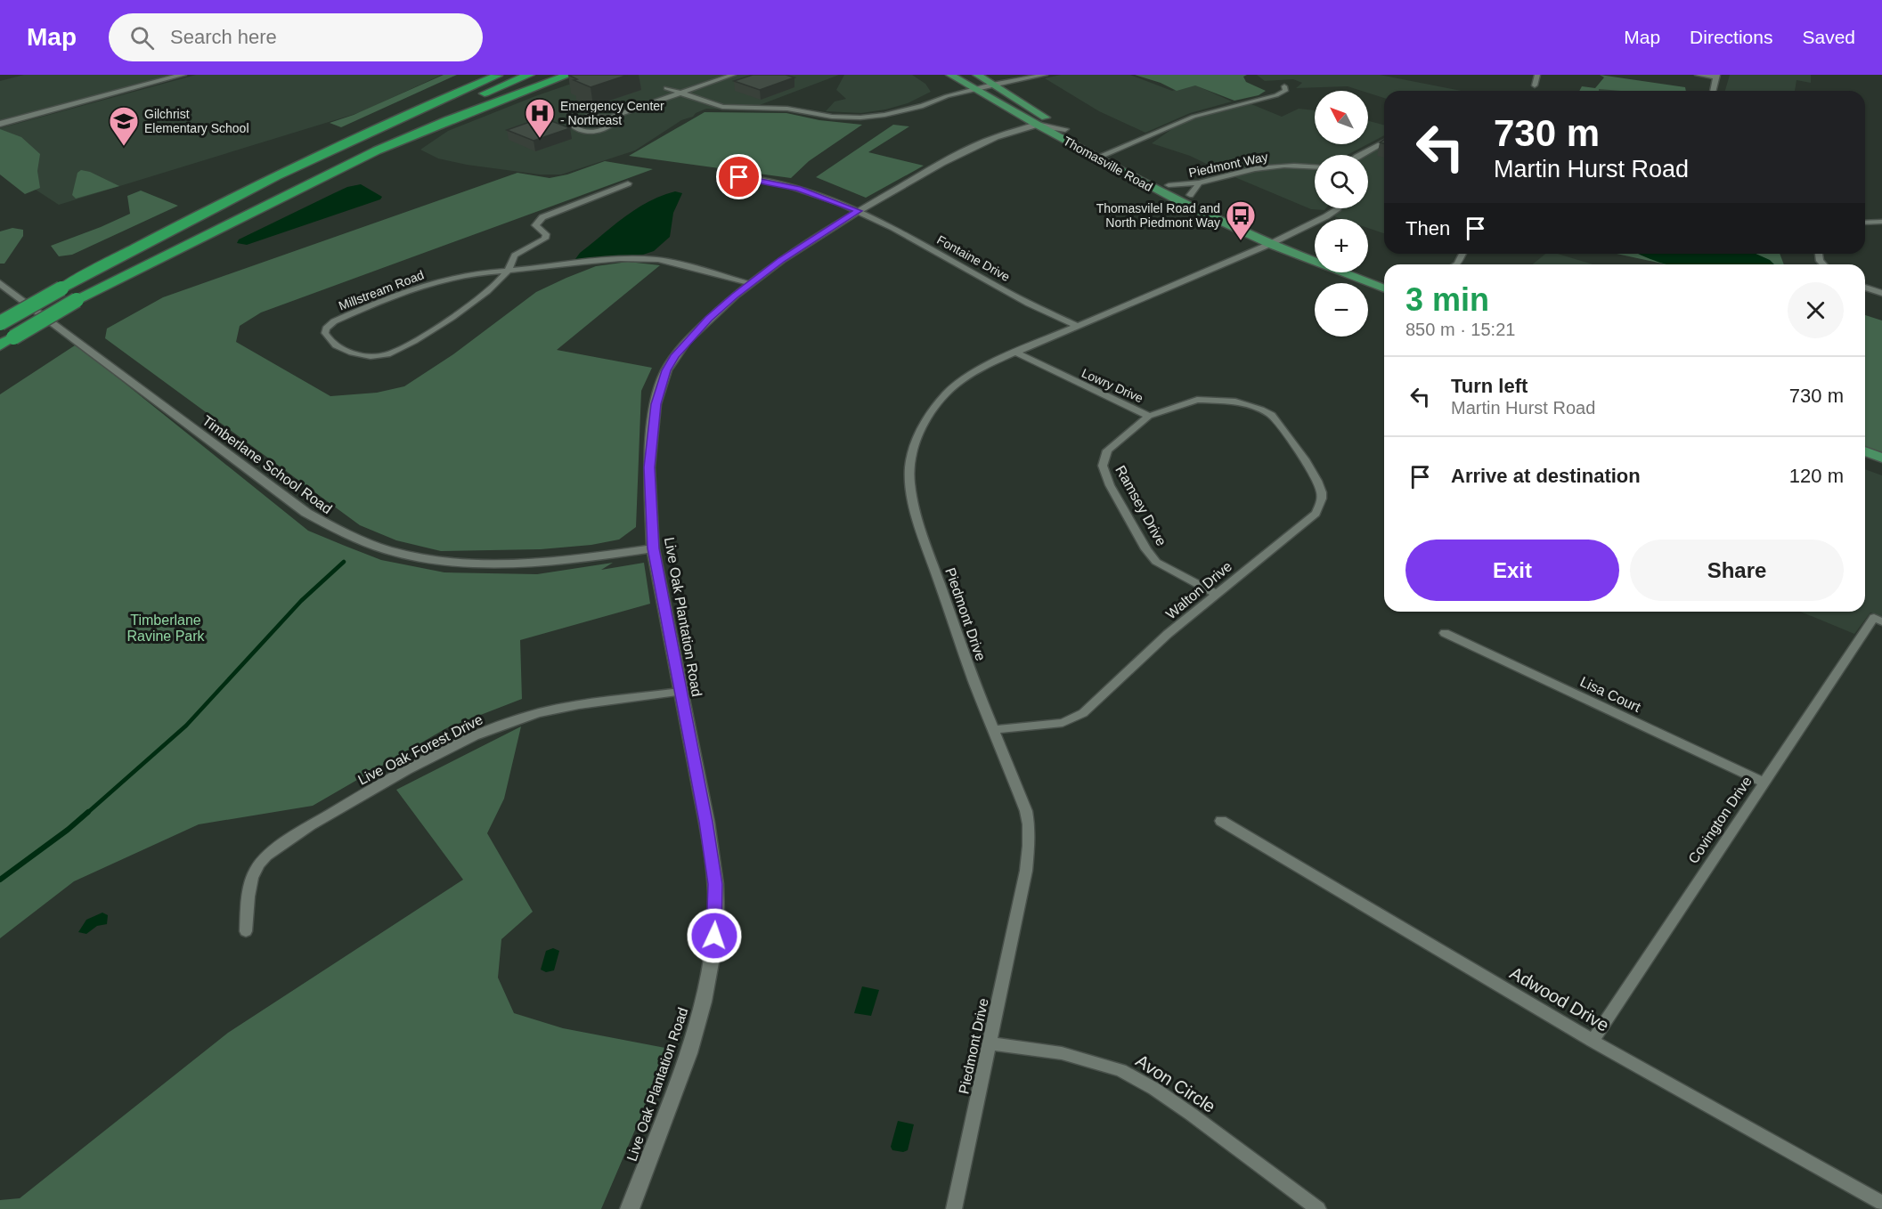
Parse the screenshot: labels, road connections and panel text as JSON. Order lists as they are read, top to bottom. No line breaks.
{"streets":{"main road":["Thomasville Road"],"street":["Piedmont Way","Fontaine Drive","Millstream Road","Lowry Drive","Timberlane School Road","Ramsey Drive","Walton Drive","Piedmont Drive","Live Oak Plantation Road","Lisa Court","Live Oak Forest Drive","Covington Drive","Adwood Drive","Avon Circle"]},"crossings":[["Thomasville Road","Piedmont Way"],["Thomasville Road","Piedmont Drive"],["Thomasville Road","Live Oak Plantation Road"],["Fontaine Drive","Piedmont Drive"],["Fontaine Drive","Live Oak Plantation Road"],["Millstream Road","Live Oak Plantation Road"],["Lowry Drive","Ramsey Drive"],["Lowry Drive","Walton Drive"],["Lowry Drive","Piedmont Drive"],["Timberlane School Road","Live Oak Plantation Road"],["Ramsey Drive","Walton Drive"],["Walton Drive","Piedmont Drive"],["Piedmont Drive","Avon Circle"],["Live Oak Plantation Road","Live Oak Forest Drive"],["Lisa Court","Covington Drive"],["Covington Drive","Adwood Drive"]],"parks":["Timberlane Ravine Park"],"places":{"hospital":["Emergency Center - Northeast"],"school or university":["Gilchrist Elementary School"],"bus stop":["Thomasvilel Road and North Piedmont Way"]},"north":"top left","page":{"header":"Map","search":"Search here","nav":["Map","Directions","Saved"],"map_buttons":["+","−"],"turn":["730 m","Martin Hurst Road"],"then":"Then","heading":["3 min","850 m · 15:21"],"list":[{"name":"Turn left","note":"Martin Hurst Road","value":"730 m"},{"name":"Arrive at destination","value":"120 m"}],"buttons":["Exit","Share"]}}
